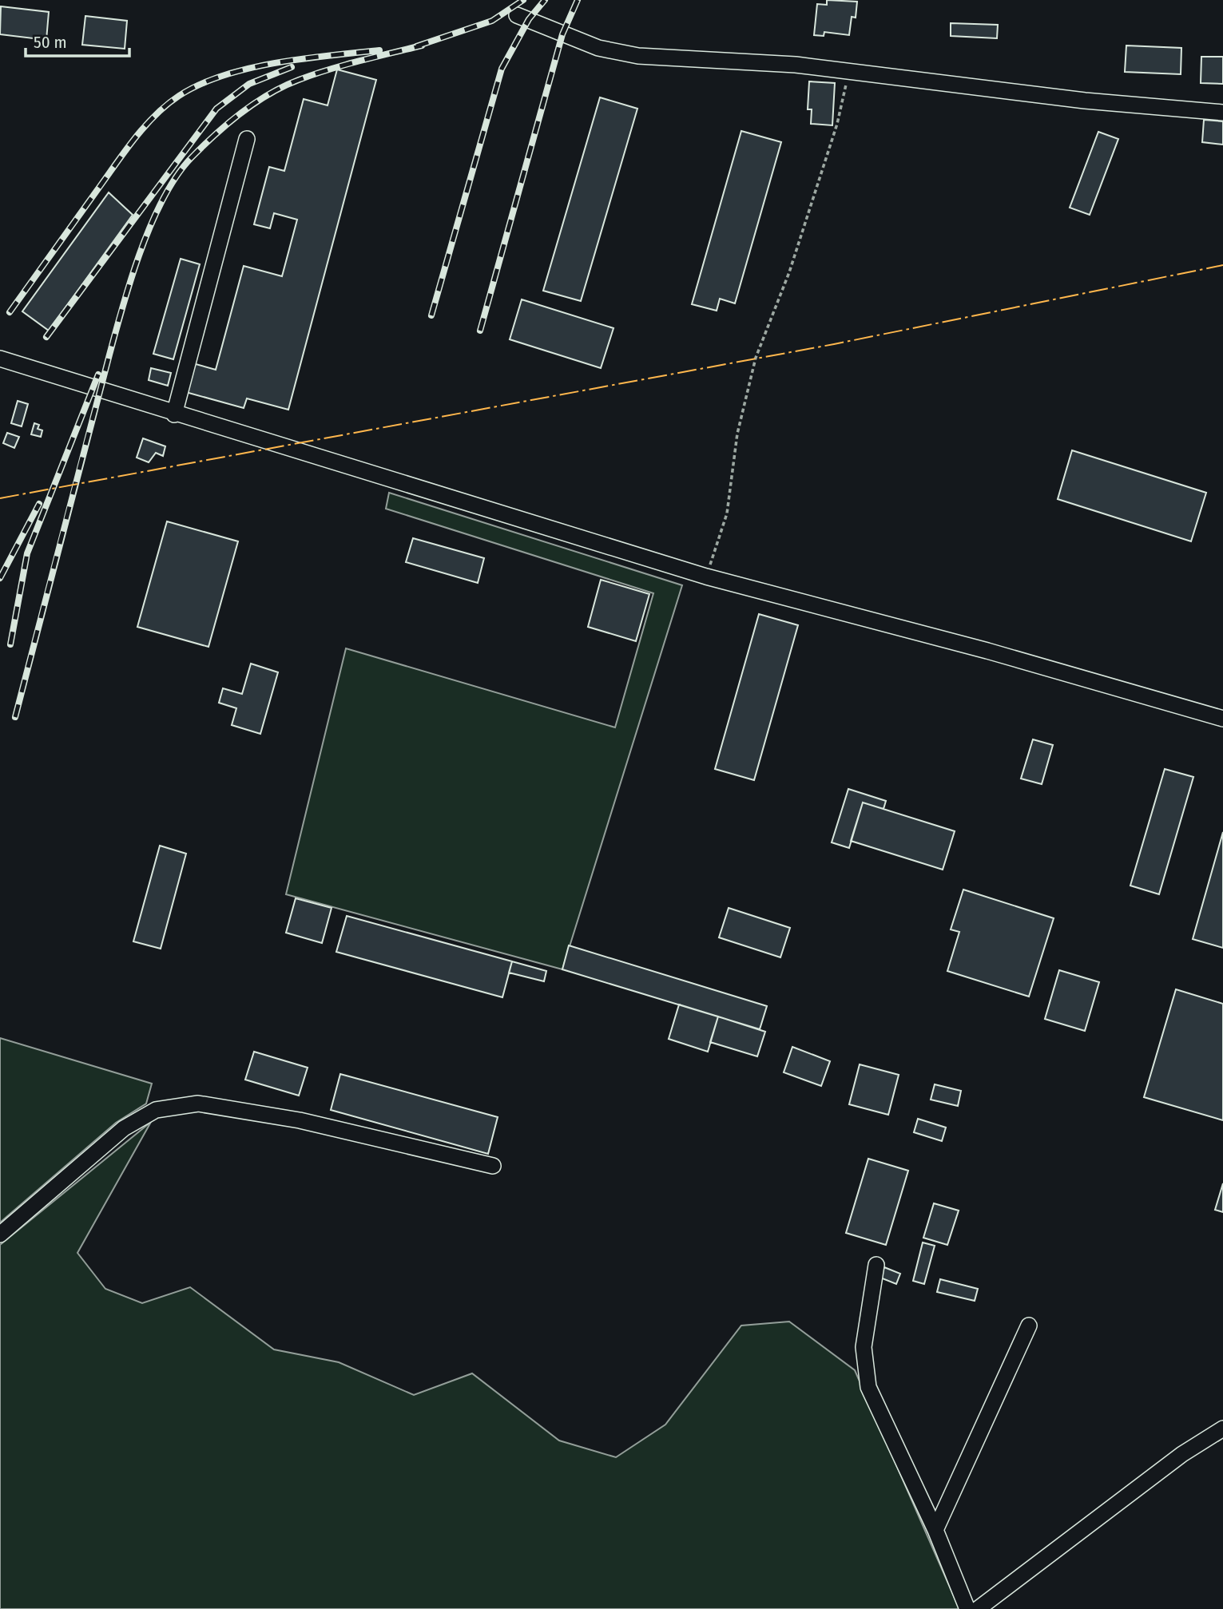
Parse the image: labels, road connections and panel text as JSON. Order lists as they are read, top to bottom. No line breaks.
{"scale_bar":"50 m"}
